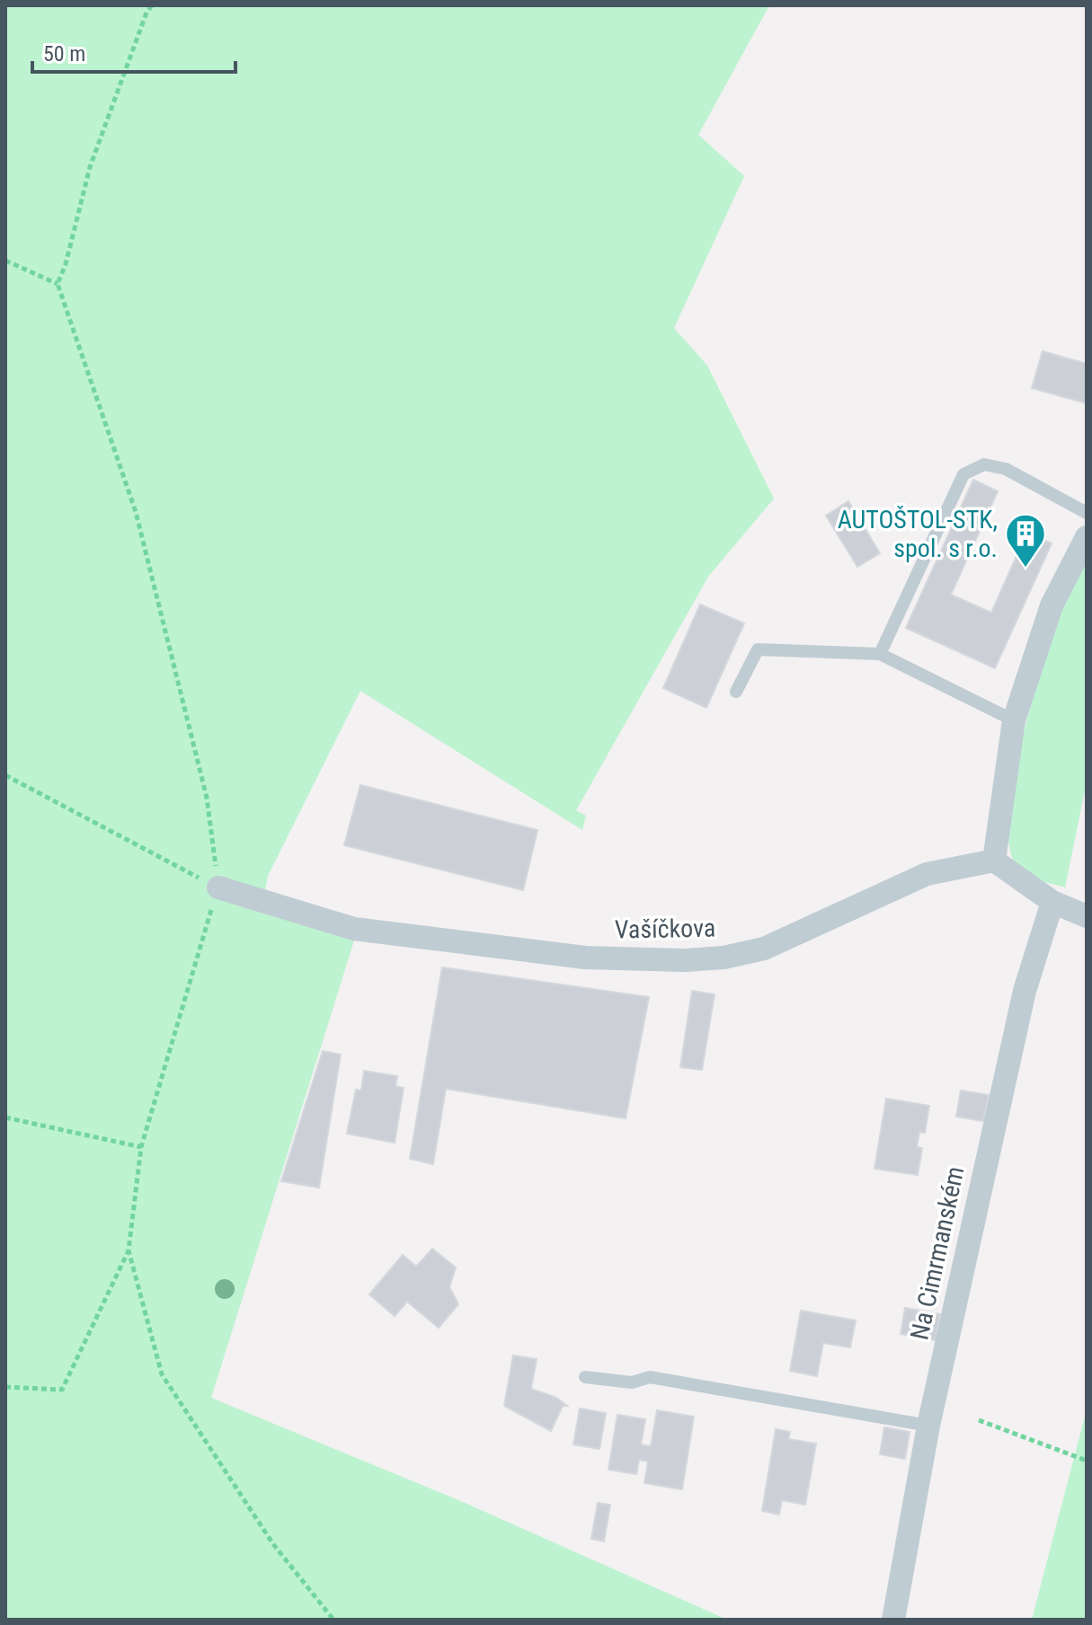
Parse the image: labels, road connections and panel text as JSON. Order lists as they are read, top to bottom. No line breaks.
{"streets":{"street":["Vašíčkova","Na Cimrmanském"]},"places":{"building":["AUTOŠTOL-STK, spol. s r.o."]},"scale_bar":"50 m"}
